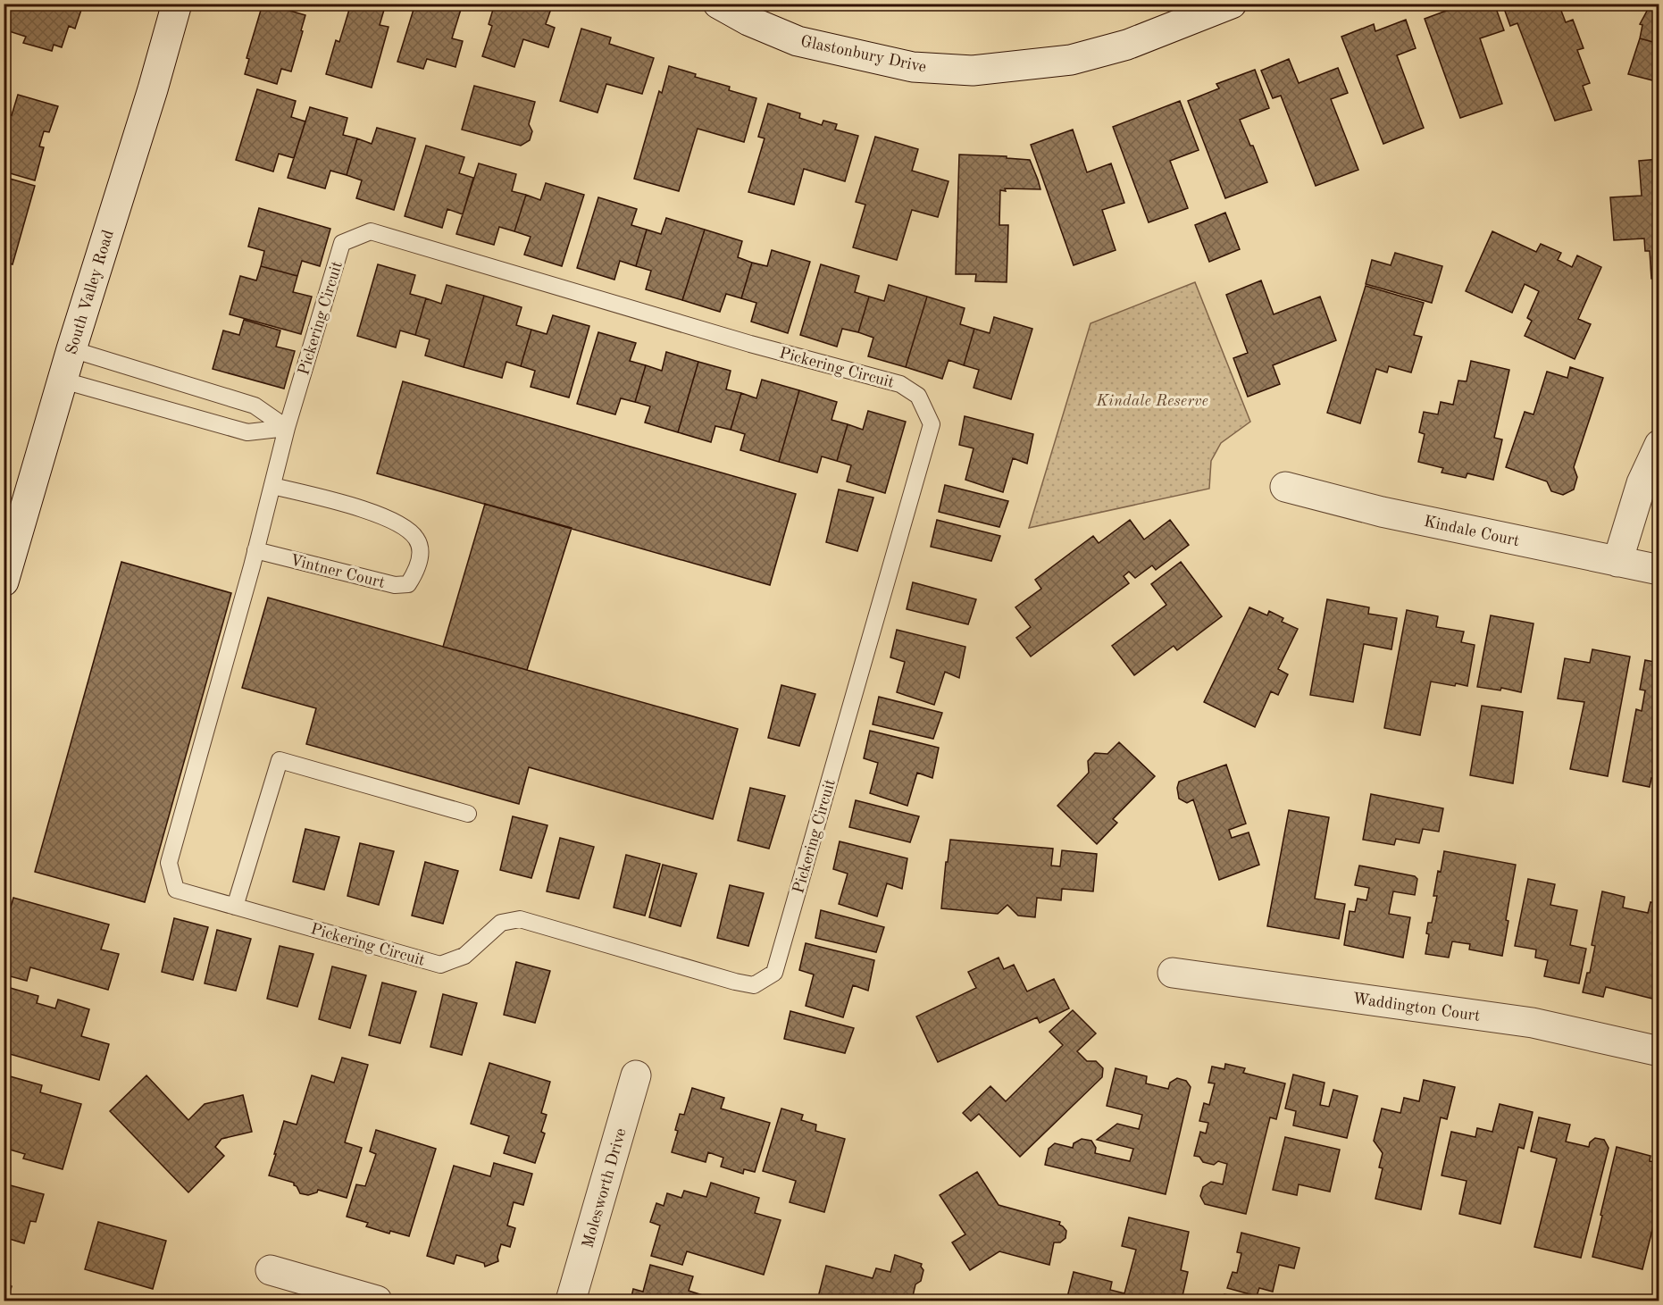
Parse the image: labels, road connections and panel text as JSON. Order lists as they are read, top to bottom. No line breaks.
{"streets":{"street":["Glastonbury Drive","South Valley Road","Kindale Court","Waddington Court","Molesworth Drive"],"lane":["Pickering Circuit","Vintner Court"]},"crossings":[["Pickering Circuit","Vintner Court"]],"parks":["Kindale Reserve"]}
